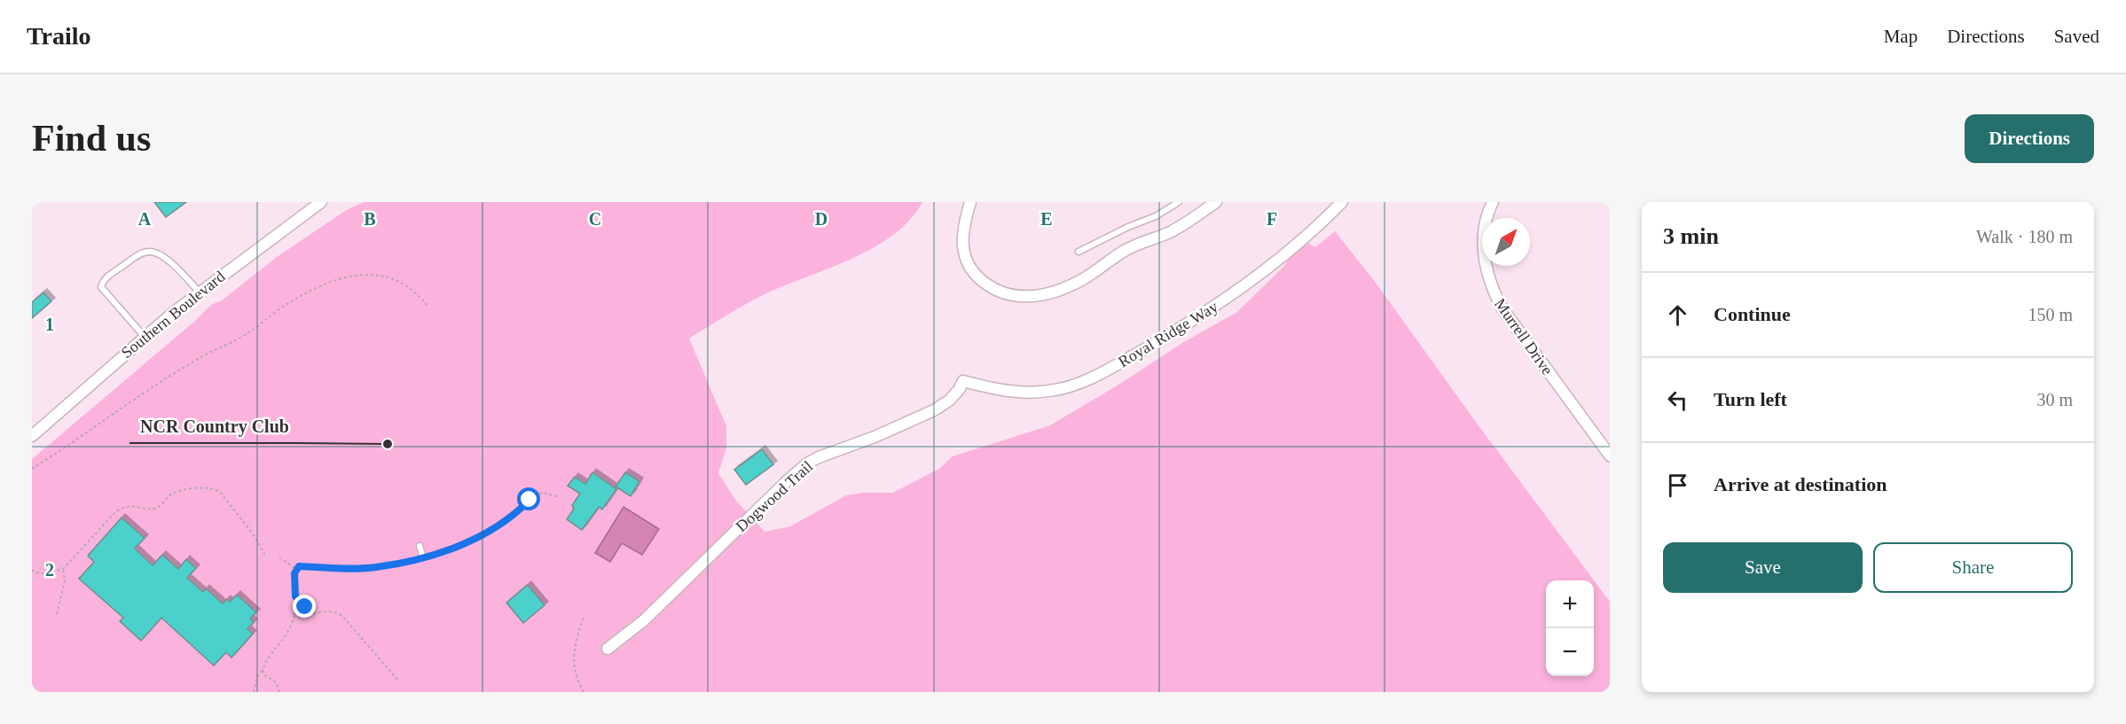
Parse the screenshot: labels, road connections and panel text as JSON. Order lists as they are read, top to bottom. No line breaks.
{"streets":{"street":["Southern Boulevard","Royal Ridge Way","Murrell Drive","Dogwood Trail"]},"crossings":[["Royal Ridge Way","Dogwood Trail"]],"places":["NCR Country Club"],"north":"top right","page":{"header":"Trailo","nav":["Map","Directions","Saved"],"buttons":["Directions",["Save","Share"]],"title":"Find us","heading":["3 min","Walk · 180 m"],"list":[["Continue","150 m"],["Turn left","30 m"],"Arrive at destination"],"map_buttons":["+","−"]},"grid":{"columns":["A","B","C","D","E","F"],"rows":["1","2"]}}
